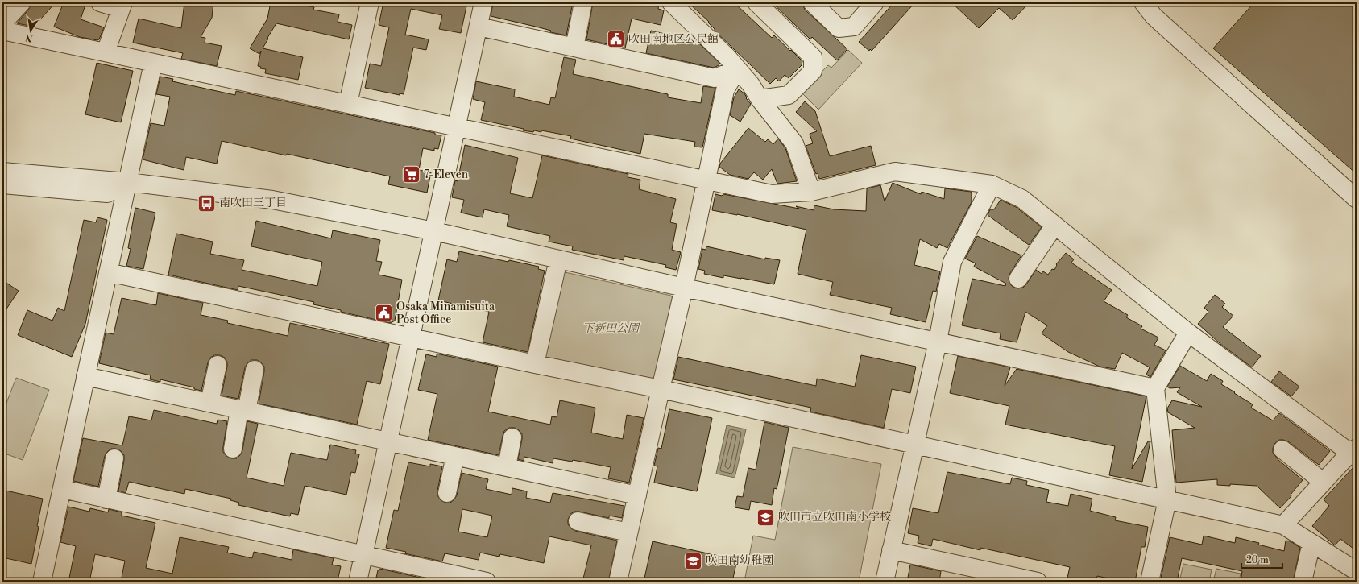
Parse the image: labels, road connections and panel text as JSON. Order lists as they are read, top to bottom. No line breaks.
{"parks":["下新田公園"],"places":{"public building":["吹田南地区公民館","Osaka Minamisuita Post Office"],"supermarket":["7-Eleven"],"bus stop":["南吹田三丁目"],"school or university":["吹田市立吹田南小学校","吹田南幼稚園"]},"scale_bar":"20 m","north":"bottom"}
